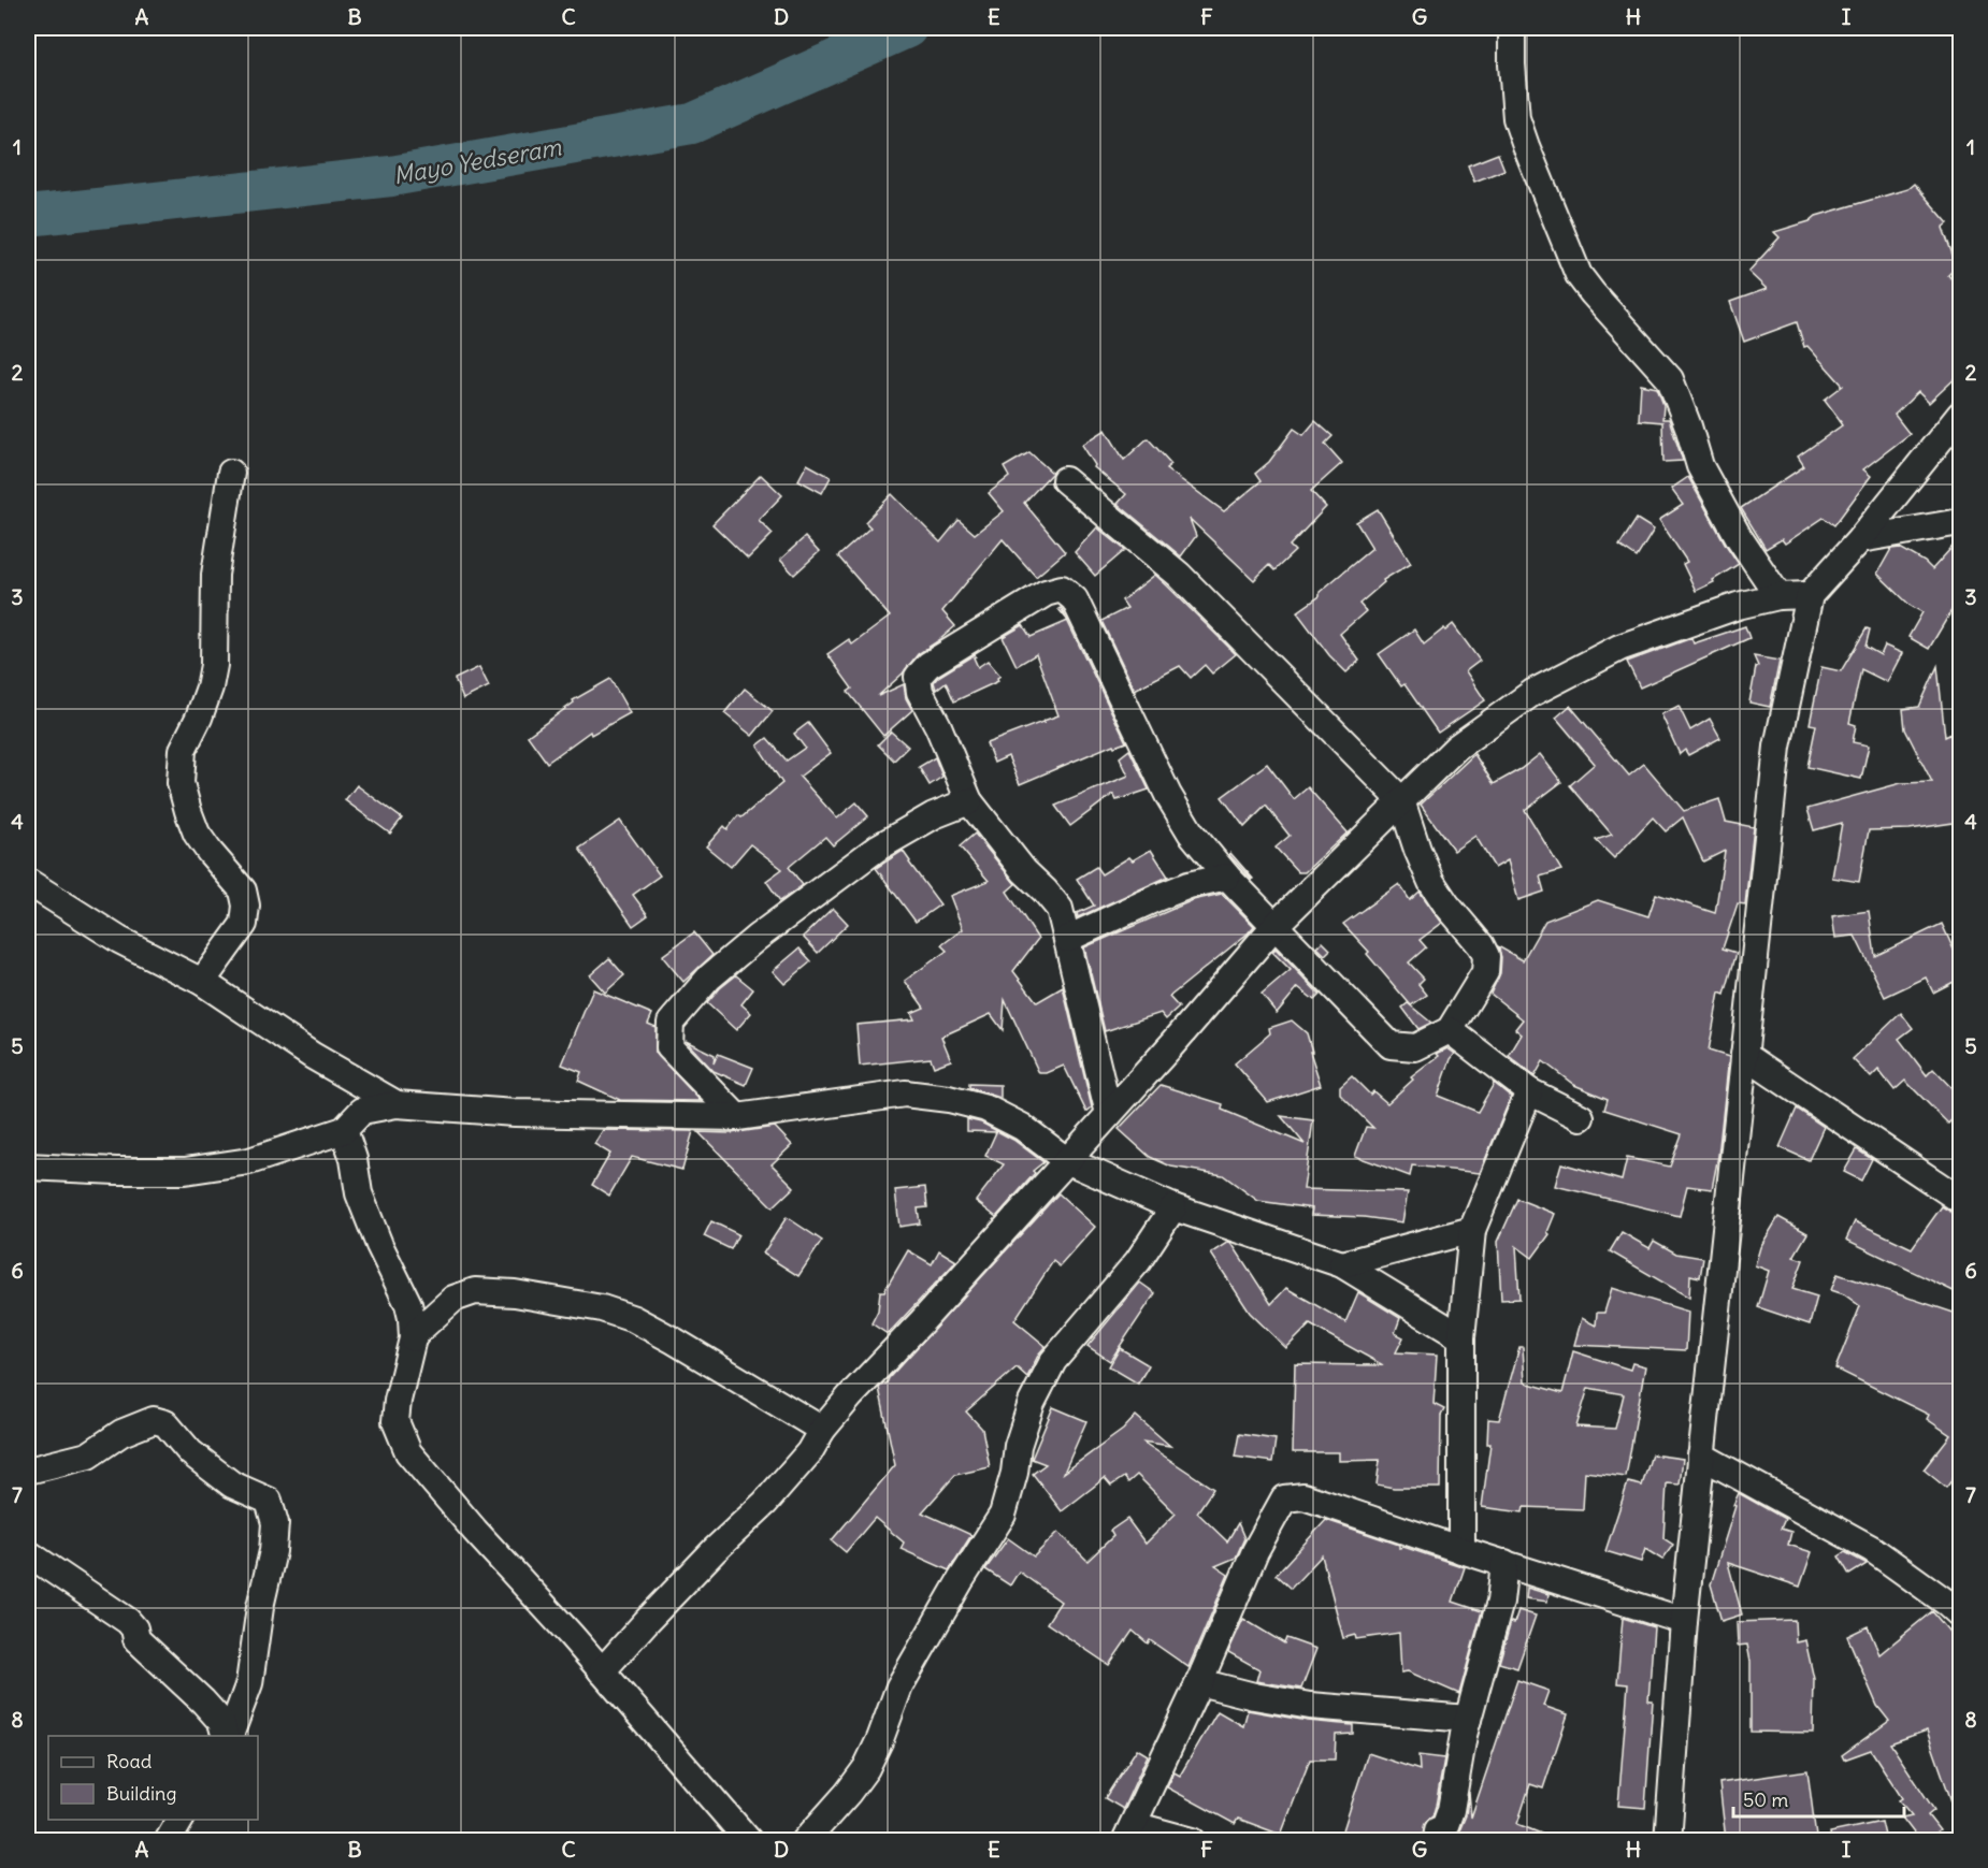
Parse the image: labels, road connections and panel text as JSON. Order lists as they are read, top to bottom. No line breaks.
{"water":["Mayo Yedseram"],"legend":["Road","Building"],"scale_bar":"50 m","grid":{"columns":["A","B","C","D","E","F","G","H","I"],"rows":["1","2","3","4","5","6","7","8"]}}
